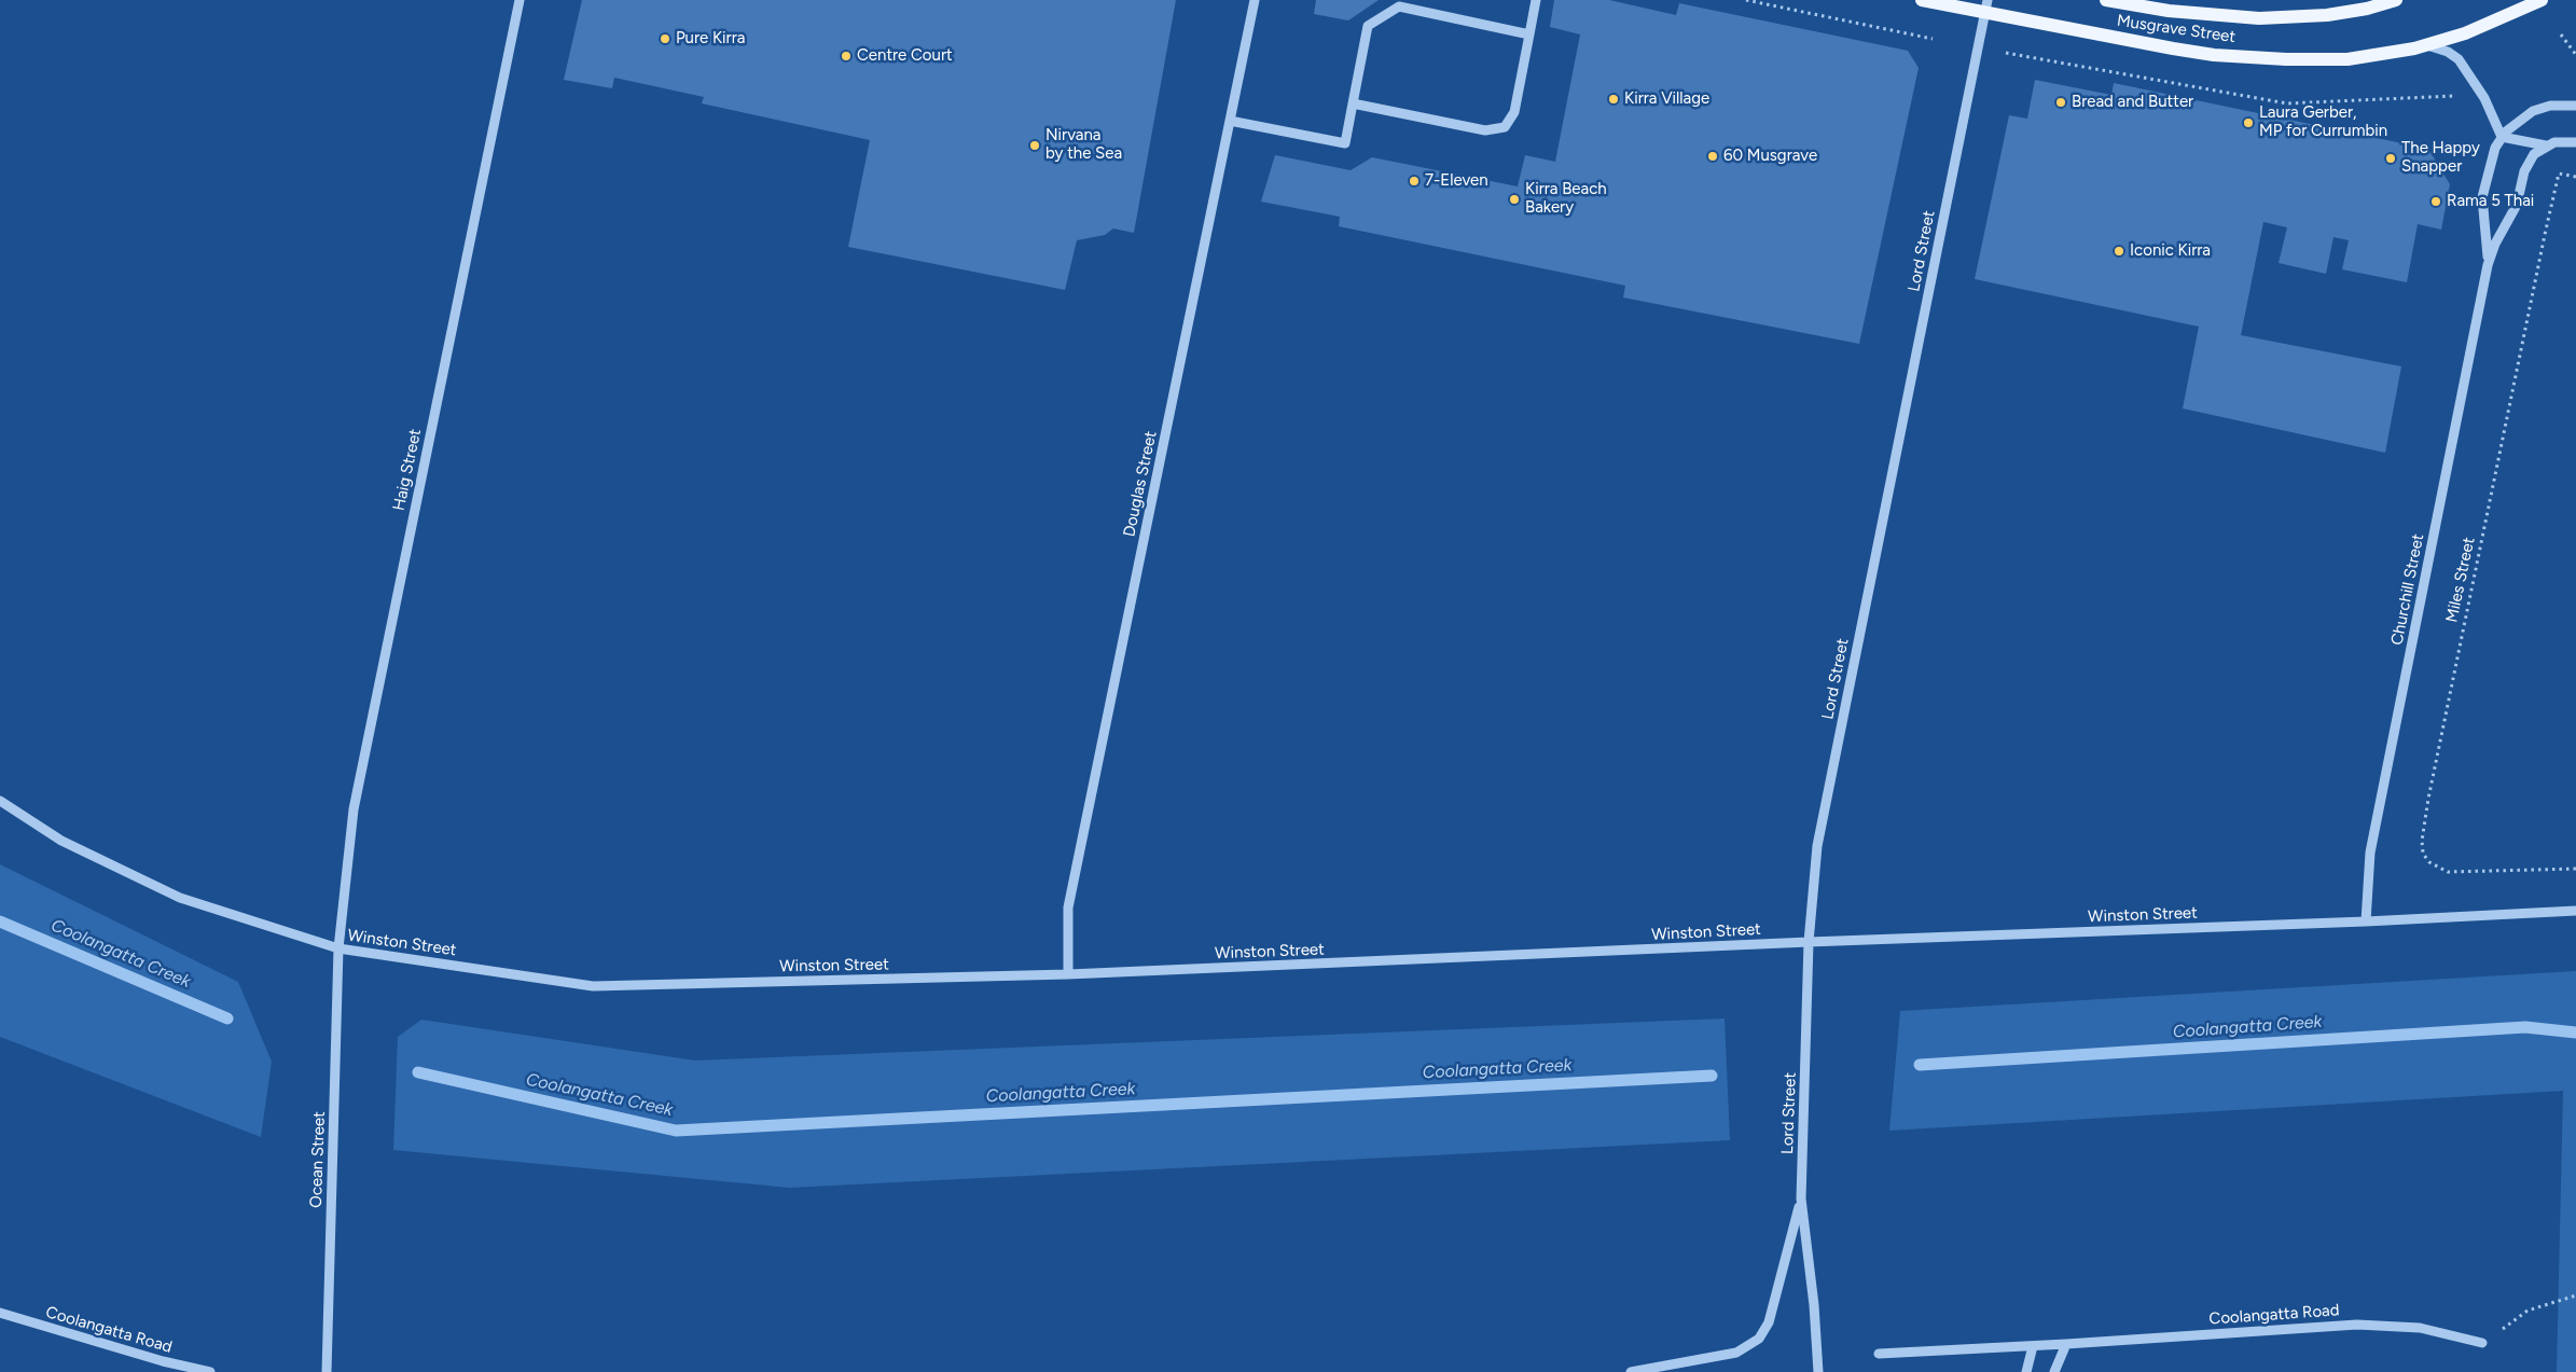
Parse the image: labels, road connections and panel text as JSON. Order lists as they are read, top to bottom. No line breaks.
{"streets":{"main road":["Musgrave Street"],"street":["Lord Street","Haig Street","Douglas Street","Churchill Street","Winston Street","Ocean Street","Coolangatta Road"],"path":["Miles Street"]},"crossings":[["Musgrave Street","Lord Street"],["Lord Street","Winston Street"],["Haig Street","Winston Street"],["Haig Street","Ocean Street"],["Douglas Street","Winston Street"],["Churchill Street","Winston Street"],["Winston Street","Ocean Street"]],"water":["Coolangatta Creek"],"places":["Pure Kirra","Centre Court","Kirra Village","Bread and Butter","Laura Gerber, MP for Currumbin","Nirvana by the Sea","60 Musgrave","The Happy Snapper","7-Eleven","Kirra Beach Bakery","Rama 5 Thai","Iconic Kirra"]}
